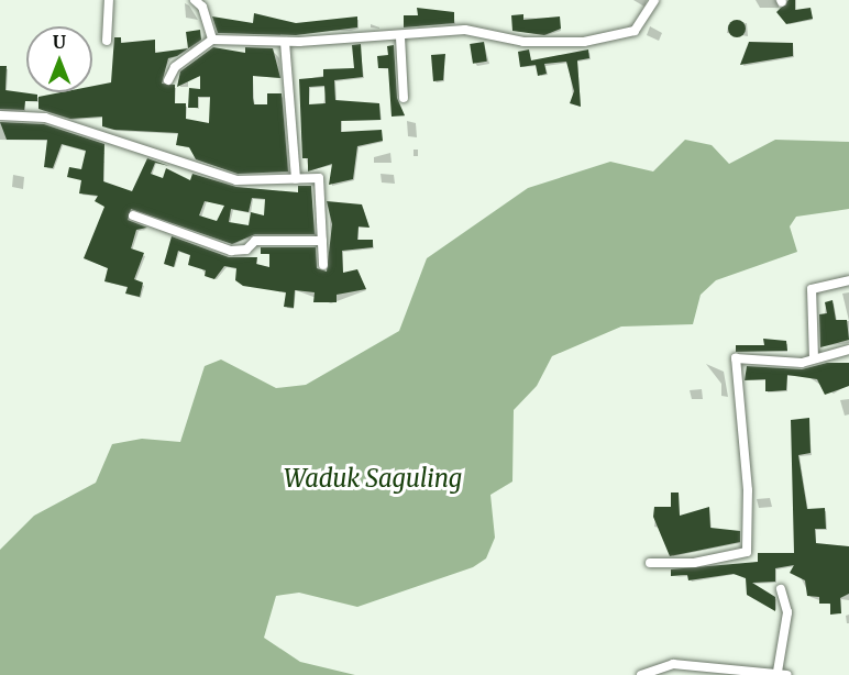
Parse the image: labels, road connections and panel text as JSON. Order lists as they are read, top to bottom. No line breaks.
{"water":["Waduk Saguling"],"north":"top"}
